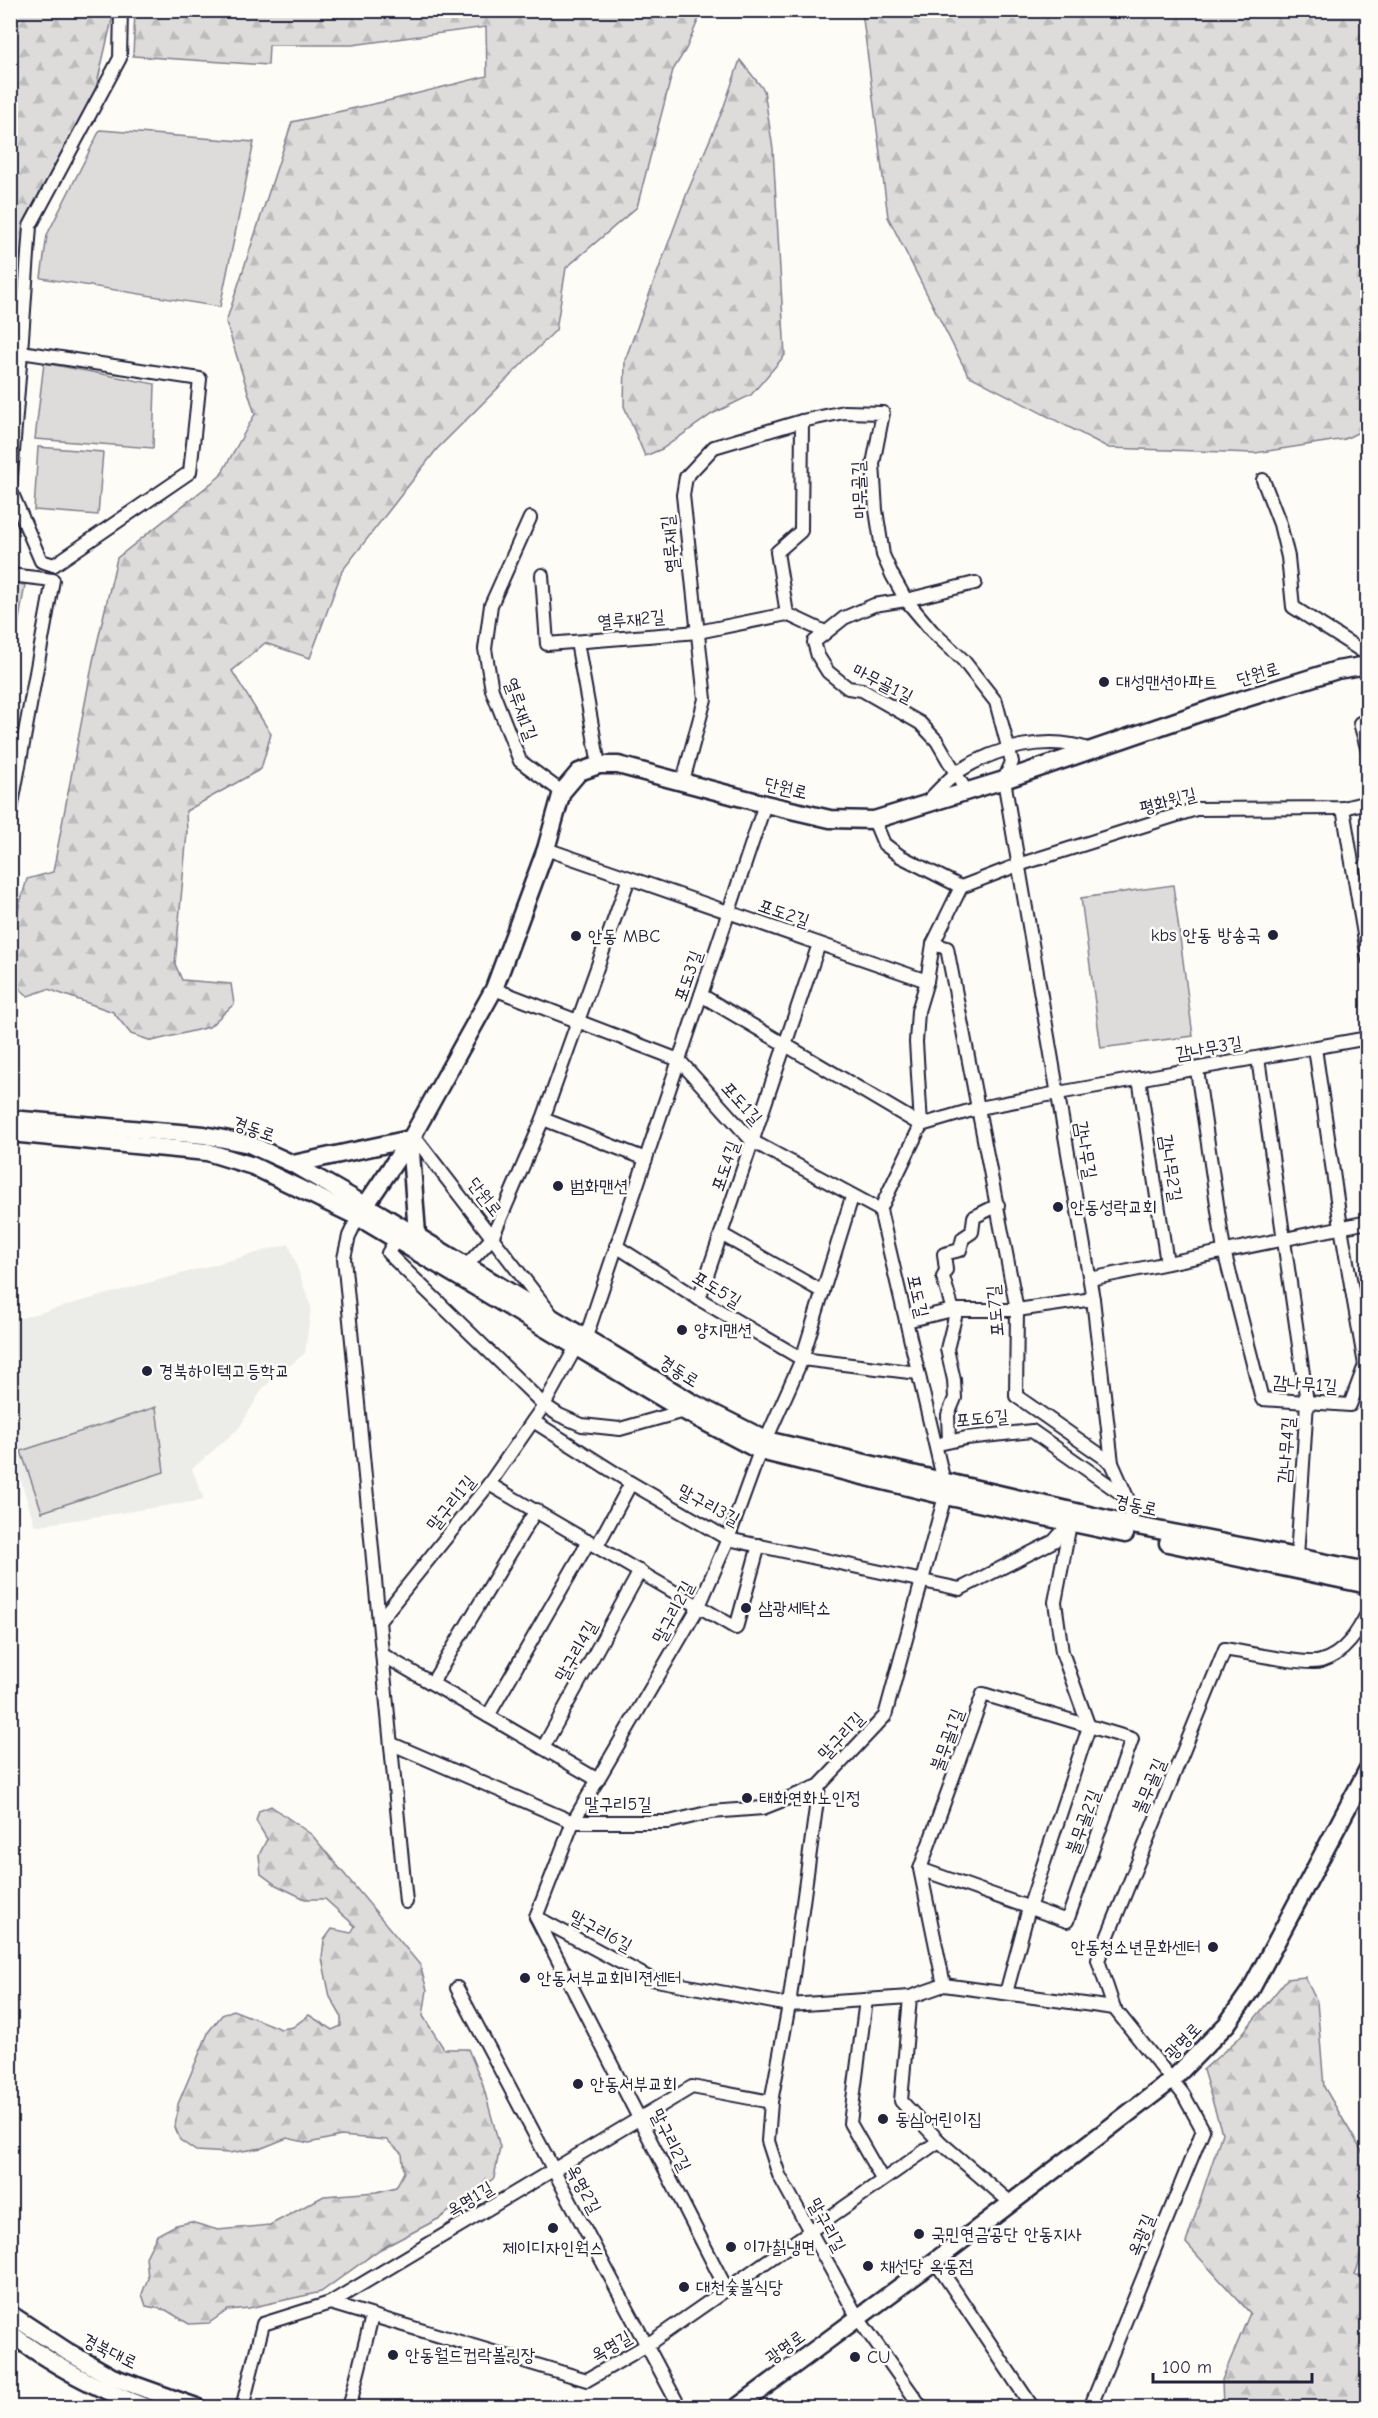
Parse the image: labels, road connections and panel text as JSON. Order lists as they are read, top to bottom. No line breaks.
{"streets":{"street":["마무골길","열루재길","열루재2길","단원로","마무골1길","열루재1길","평화윗길","포도2길","포도3길","감나무3길","포도1길","경동로","감나무길","포도4길","감나무2길","포도5길","포도길","포도7길","감나무1길","포도6길","감나무4길","말구리1길","말구리3길","말구리2길","말구리4길","말구리길","불무골1길","불무골길","말구리5길","불무골2길","말구리6길","광명로","옥명2길","옥명1길","옥광길","옥명길","경북대로"]},"crossings":[["마무골길","열루재길"],["마무골길","단원로"],["마무골길","감나무길"],["열루재길","열루재2길"],["열루재길","단원로"],["단원로","마무골1길"],["단원로","포도3길"],["단원로","감나무길"],["평화윗길","감나무길"],["포도2길","포도3길"],["포도2길","포도4길"],["포도3길","포도1길"],["포도3길","경동로"],["포도3길","포도5길"],["포도3길","말구리1길"],["감나무3길","감나무길"],["감나무3길","감나무2길"],["포도1길","포도4길"],["포도1길","포도길"],["경동로","감나무길"],["경동로","포도길"],["경동로","감나무4길"],["경동로","말구리1길"],["경동로","말구리3길"],["경동로","말구리2길"],["경동로","말구리길"],["감나무길","포도7길"],["감나무길","포도6길"],["포도4길","포도5길"],["포도5길","포도길"],["포도5길","말구리2길"],["포도길","말구리길"],["포도7길","포도6길"],["감나무1길","감나무4길"],["말구리1길","말구리3길"],["말구리3길","말구리2길"],["말구리3길","말구리길"],["말구리2길","말구리5길"],["말구리2길","말구리6길"],["말구리2길","옥명1길"],["말구리2길","옥명길"],["말구리길","말구리5길"],["말구리길","말구리6길"],["말구리길","광명로"],["말구리길","옥명1길"],["말구리길","옥명길"],["불무골1길","불무골2길"],["불무골길","광명로"],["불무골길","옥광길"],["광명로","옥광길"],["옥명2길","옥명1길"],["옥명2길","옥명길"],["옥명1길","옥명길"]],"places":["대성맨션아파트","kbs 안동 방송국","안동 MBC","범화맨션","안동성락교회","양지맨션","경북하이텍고등학교","삼광세탁소","태화연화노인정","안동청소년문화센터","안동서부교회비젼센터","안동서부교회","동심어린이집","제이디자인웍스","국민연금공단 안동지사","이가칡냉면","채선당 옥동점","대천숯불식당","안동월드컵락볼링장","CU"],"scale_bar":"100 m"}
